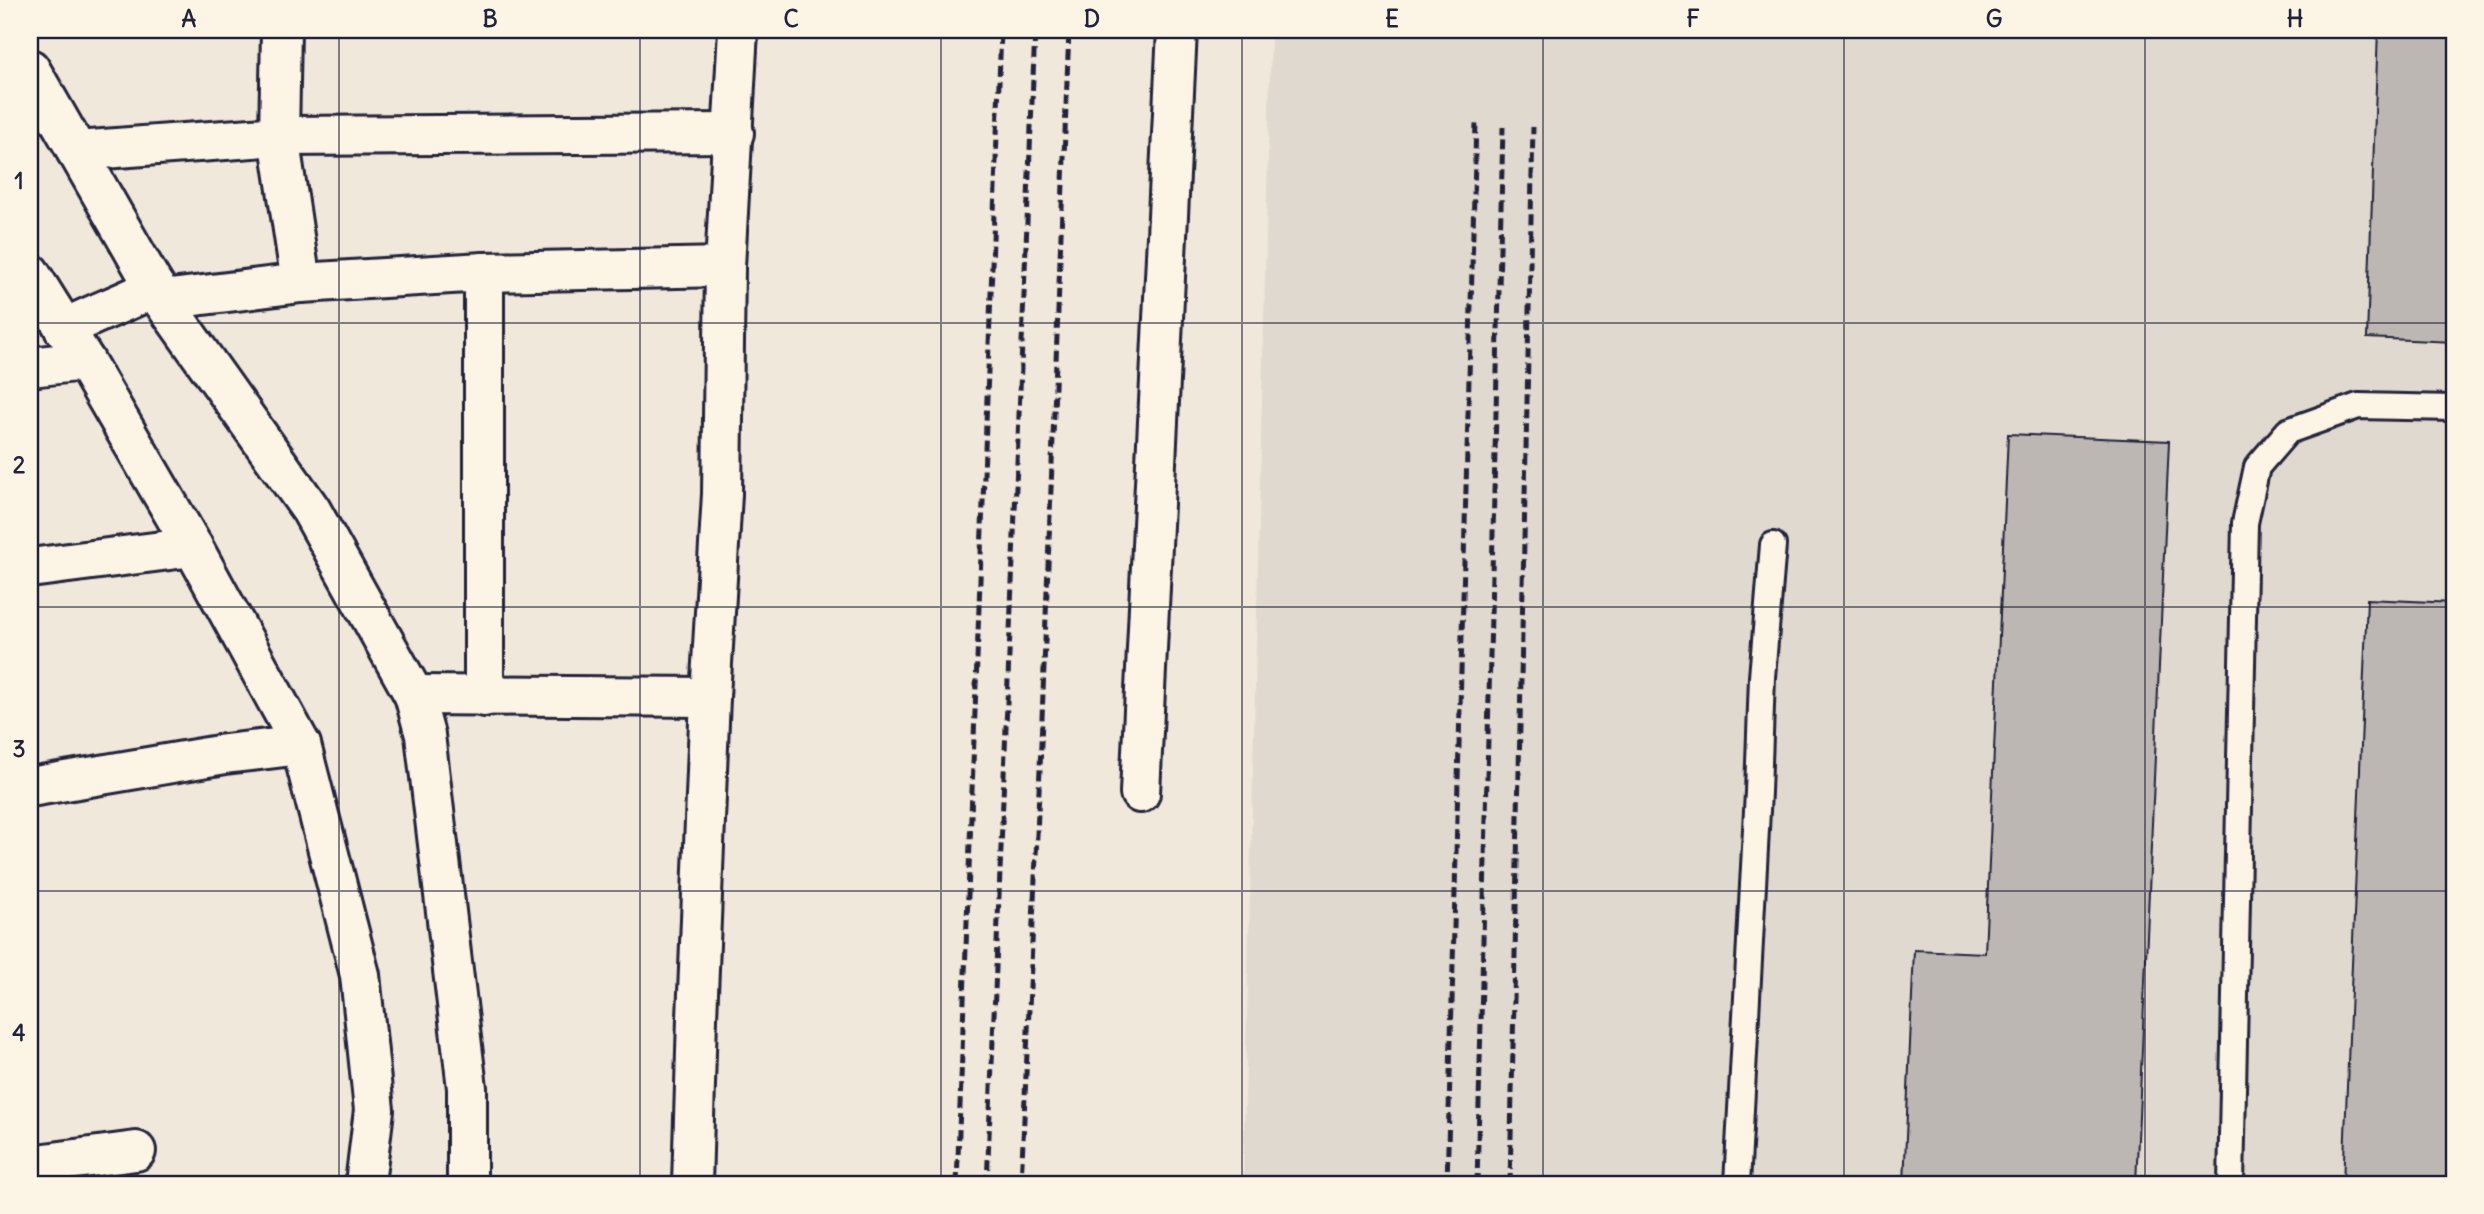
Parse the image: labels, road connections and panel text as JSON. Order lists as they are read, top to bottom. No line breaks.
{"grid":{"columns":["A","B","C","D","E","F","G","H"],"rows":["1","2","3","4"]}}
